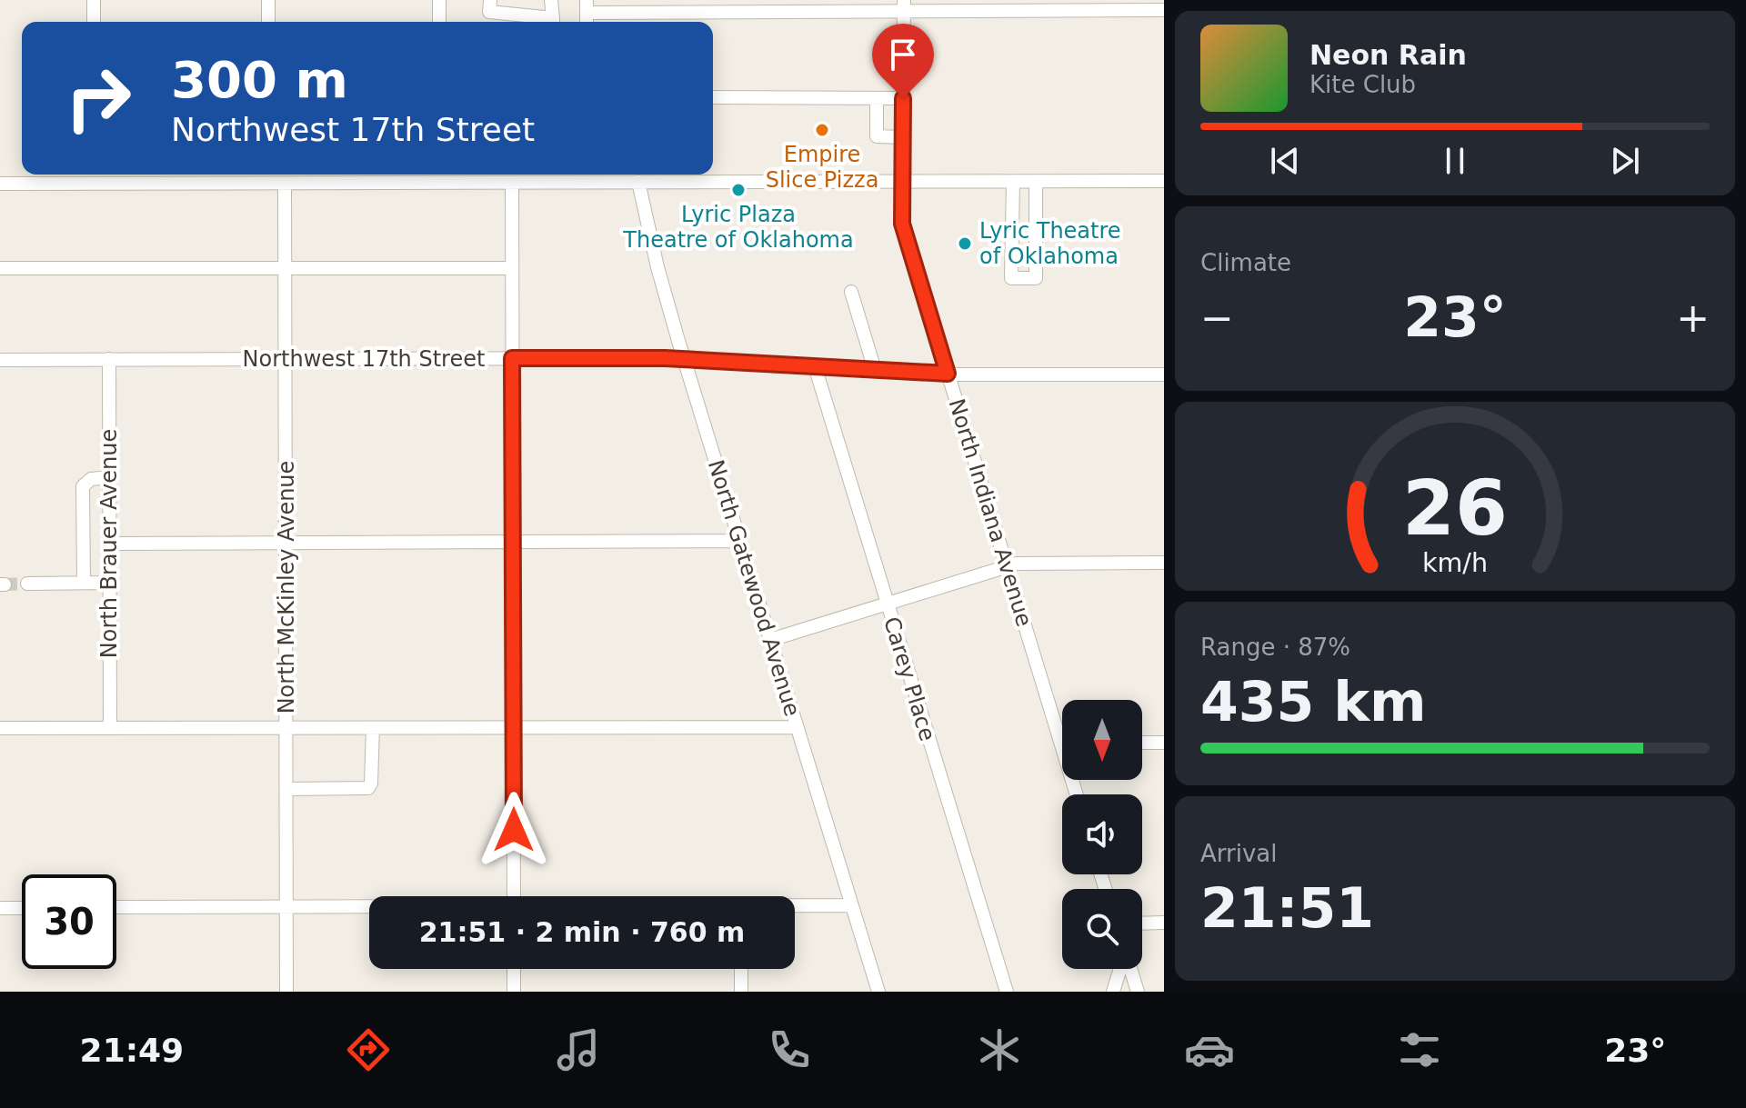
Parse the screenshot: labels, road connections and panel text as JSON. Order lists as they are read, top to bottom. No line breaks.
{"streets":{"street":["Northwest 17th Street","North Indiana Avenue","North Brauer Avenue","North McKinley Avenue","North Gatewood Avenue","Carey Place"]},"crossings":[["Northwest 17th Street","North Indiana Avenue"],["Northwest 17th Street","North Brauer Avenue"],["Northwest 17th Street","North McKinley Avenue"],["Northwest 17th Street","North Gatewood Avenue"],["Northwest 17th Street","Carey Place"]],"places":["Empire Slice Pizza","Lyric Plaza Theatre of Oklahoma","Lyric Theatre of Oklahoma"],"north":"bottom","page":{"turn":["300 m","Northwest 17th Street"],"song":["Neon Rain","Kite Club"],"tile":["Climate",["Range · 87%","435 km"],["Arrival","21:51"]],"heat":["−","23°","+"],"limit":"30","trip":"21:51 · 2 min · 760 m","tabs":["21:49","23°"],"gauge":["26","km/h"]}}
